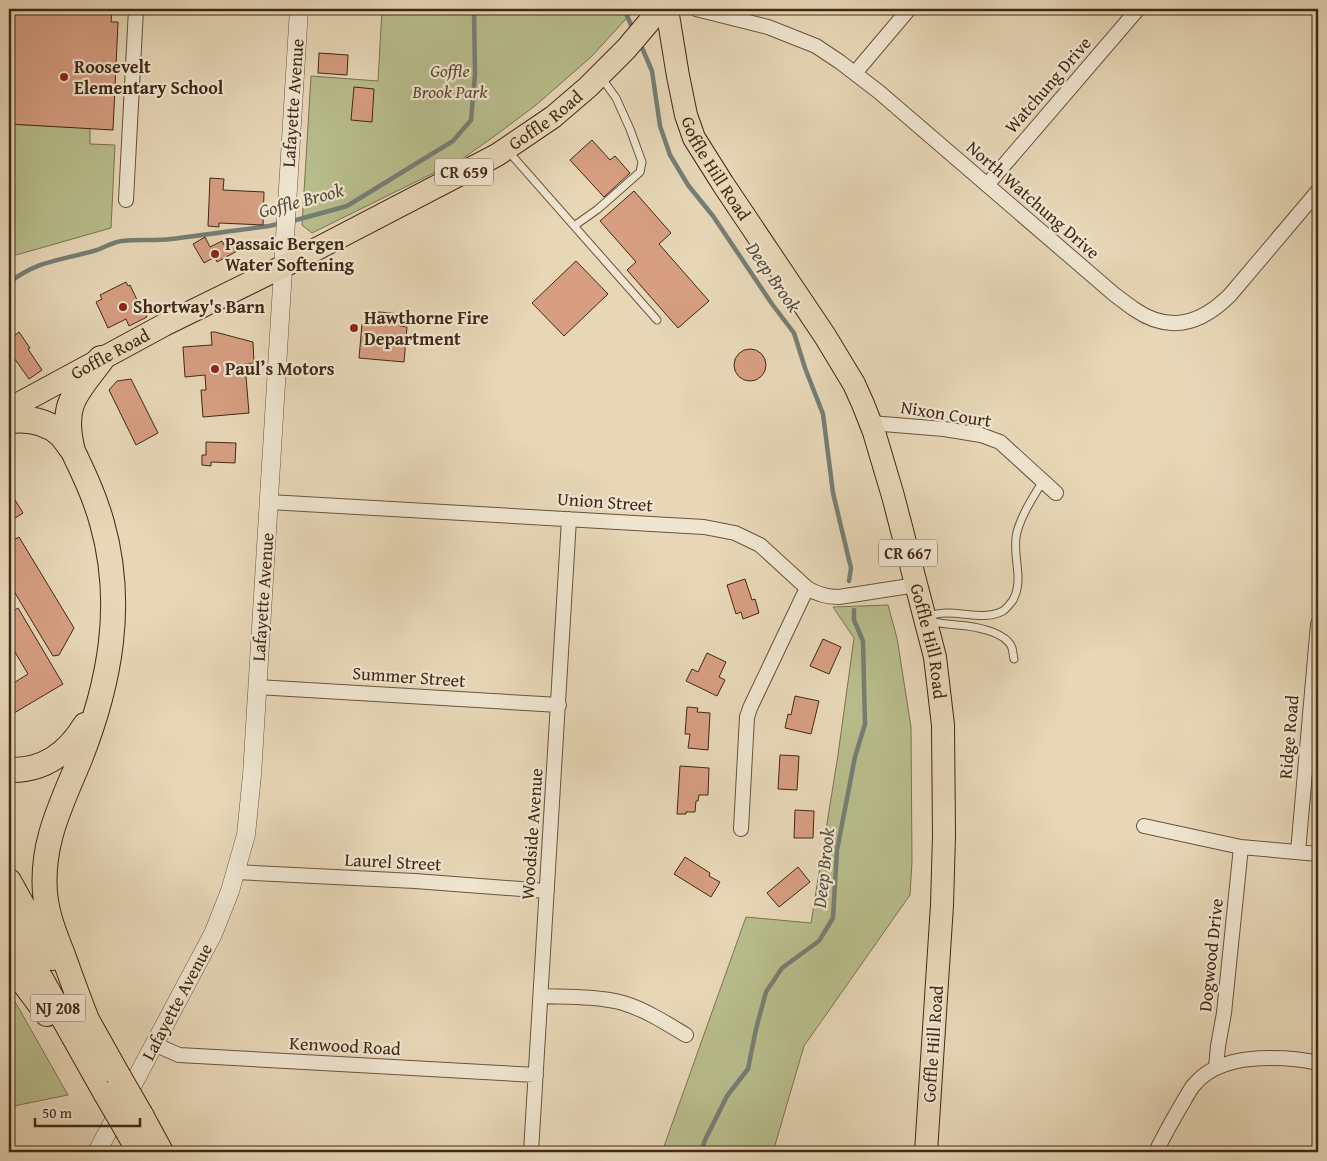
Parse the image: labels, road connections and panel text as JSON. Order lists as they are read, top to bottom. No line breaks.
{"streets":{"highway":["NJ 208"],"main road":["Goffle Road","Goffle Hill Road","CR 659","CR 667"],"street":["Watchung Drive","Lafayette Avenue","North Watchung Drive","Nixon Court","Union Street","Summer Street","Ridge Road","Woodside Avenue","Laurel Street","Dogwood Drive","Kenwood Road"]},"crossings":[["Watchung Drive","North Watchung Drive"],["Lafayette Avenue","Goffle Road"],["Lafayette Avenue","Union Street"],["Lafayette Avenue","Summer Street"],["Lafayette Avenue","Laurel Street"],["Lafayette Avenue","Kenwood Road"],["Goffle Hill Road","Nixon Court"],["Goffle Hill Road","Union Street"],["Union Street","Woodside Avenue"],["Summer Street","Woodside Avenue"],["Woodside Avenue","Laurel Street"],["Woodside Avenue","Kenwood Road"]],"water":["Goffle Brook","Deep Brook"],"parks":["Goffle Brook Park"],"places":["Roosevelt Elementary School","Passaic Bergen Water Softening","Shortway's Barn","Hawthorne Fire Department","Paul’s Motors"],"scale_bar":"50 m"}
